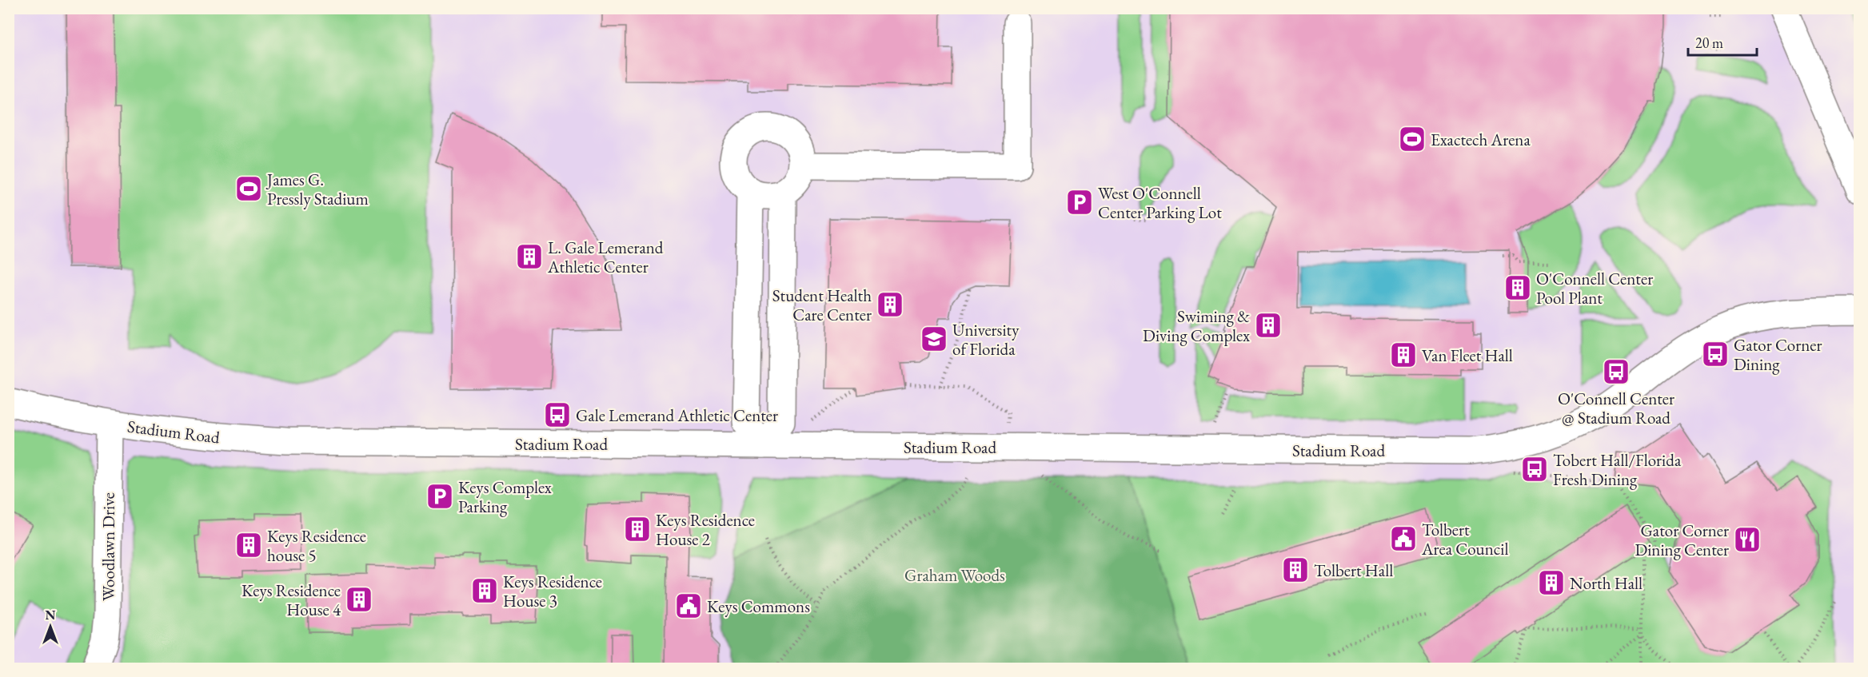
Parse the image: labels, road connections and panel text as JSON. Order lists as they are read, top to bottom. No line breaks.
{"streets":{"street":["Stadium Road","Woodlawn Drive"]},"crossings":[["Stadium Road","Woodlawn Drive"]],"parks":["Graham Woods"],"places":{"sports":["Exactech Arena","James G. Pressly Stadium"],"parking":["West O'Connell Center Parking Lot","Keys Complex Parking"],"building":["L. Gale Lemerand Athletic Center","O'Connell Center Pool Plant","Student Health Care Center","Swiming & Diving Complex","Van Fleet Hall","Keys Residence House 2","Keys Residence house 5","Tolbert Hall","North Hall","Keys Residence House 3","Keys Residence House 4"],"school or university":["University of Florida"],"bus stop":["Gator Corner Dining","O'Connell Center @ Stadium Road","Gale Lemerand Athletic Center","Tobert Hall/Florida Fresh Dining"],"public building":["Tolbert Area Council","Keys Commons"],"restaurant":["Gator Corner Dining Center"]},"scale_bar":"20 m","north":"top"}
